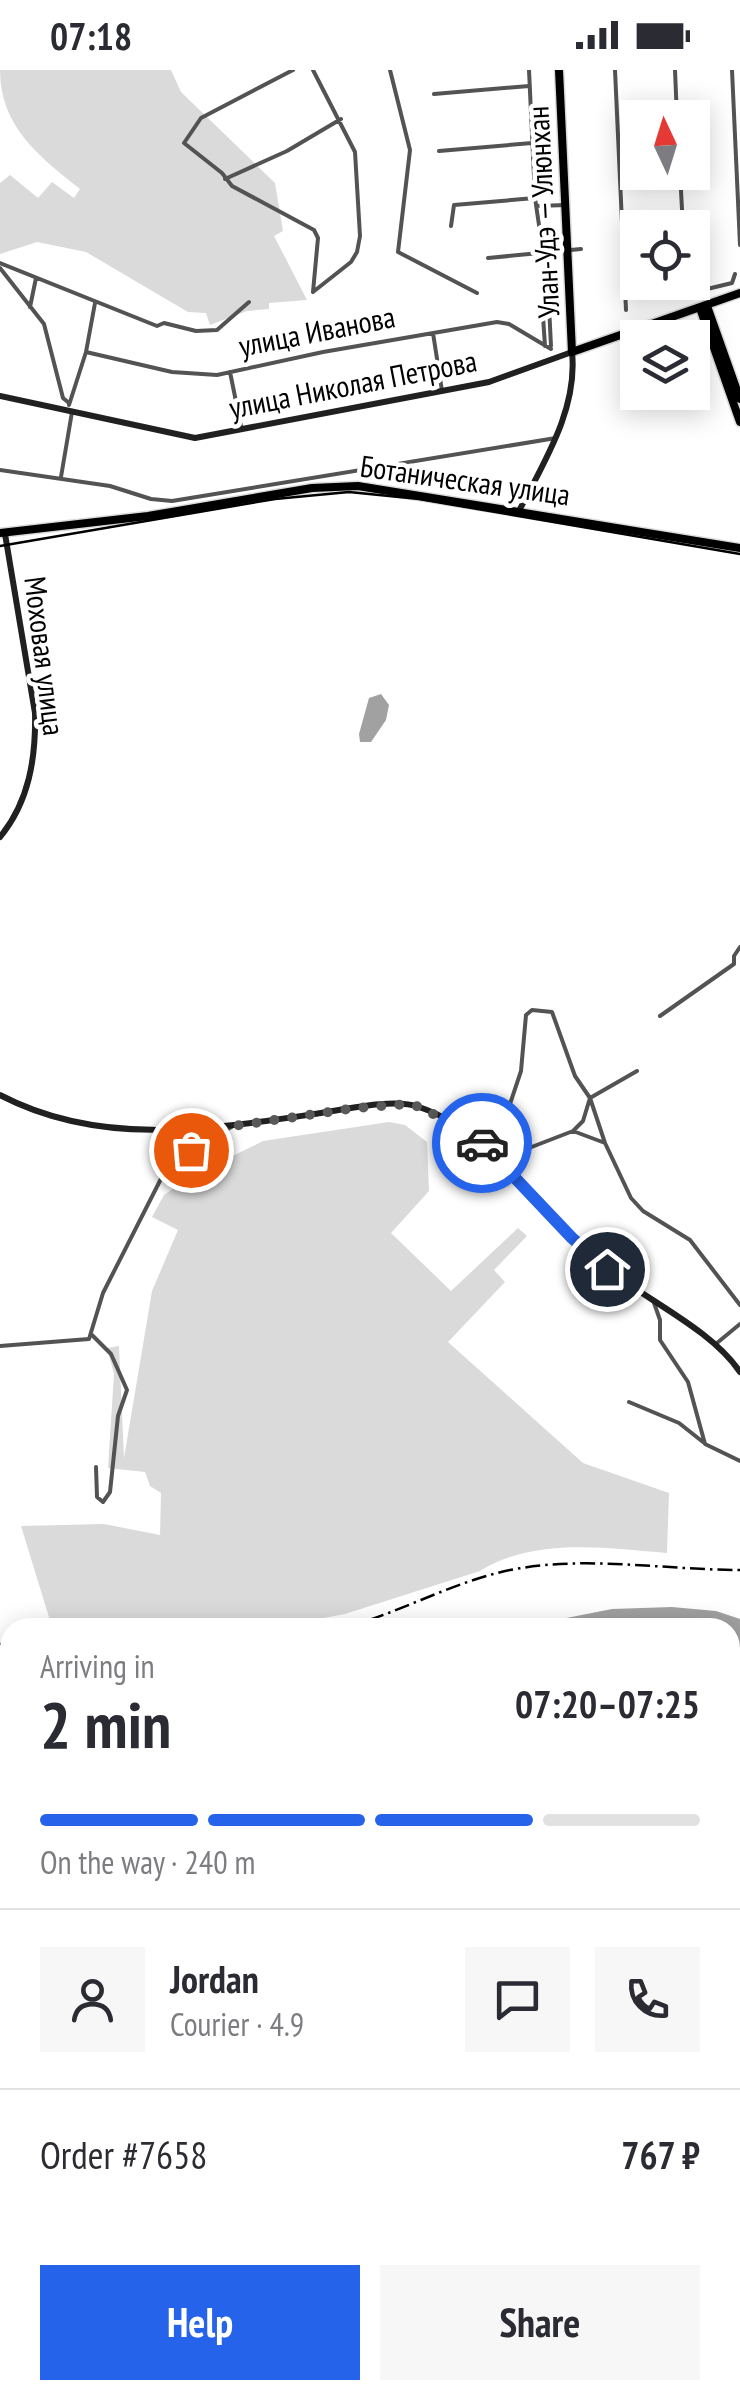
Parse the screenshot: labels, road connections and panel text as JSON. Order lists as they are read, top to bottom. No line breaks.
{"streets":{"main road":["Улан-Удэ — Улюнхан","улица Николая Петрова","Ботаническая улица","Моховая улица"],"street":["улица Иванова"]},"crossings":[["Улан-Удэ — Улюнхан","улица Николая Петрова"],["Ботаническая улица","Моховая улица"]],"north":"top","page":{"status":"07:18","heading":["2 min","Arriving in","07:20–07:25"],"panel":["Jordan","Courier · 4.9","Order #7658","767 ₽"],"bar":"On the way · 240 m","buttons":["Help","Share"]}}
